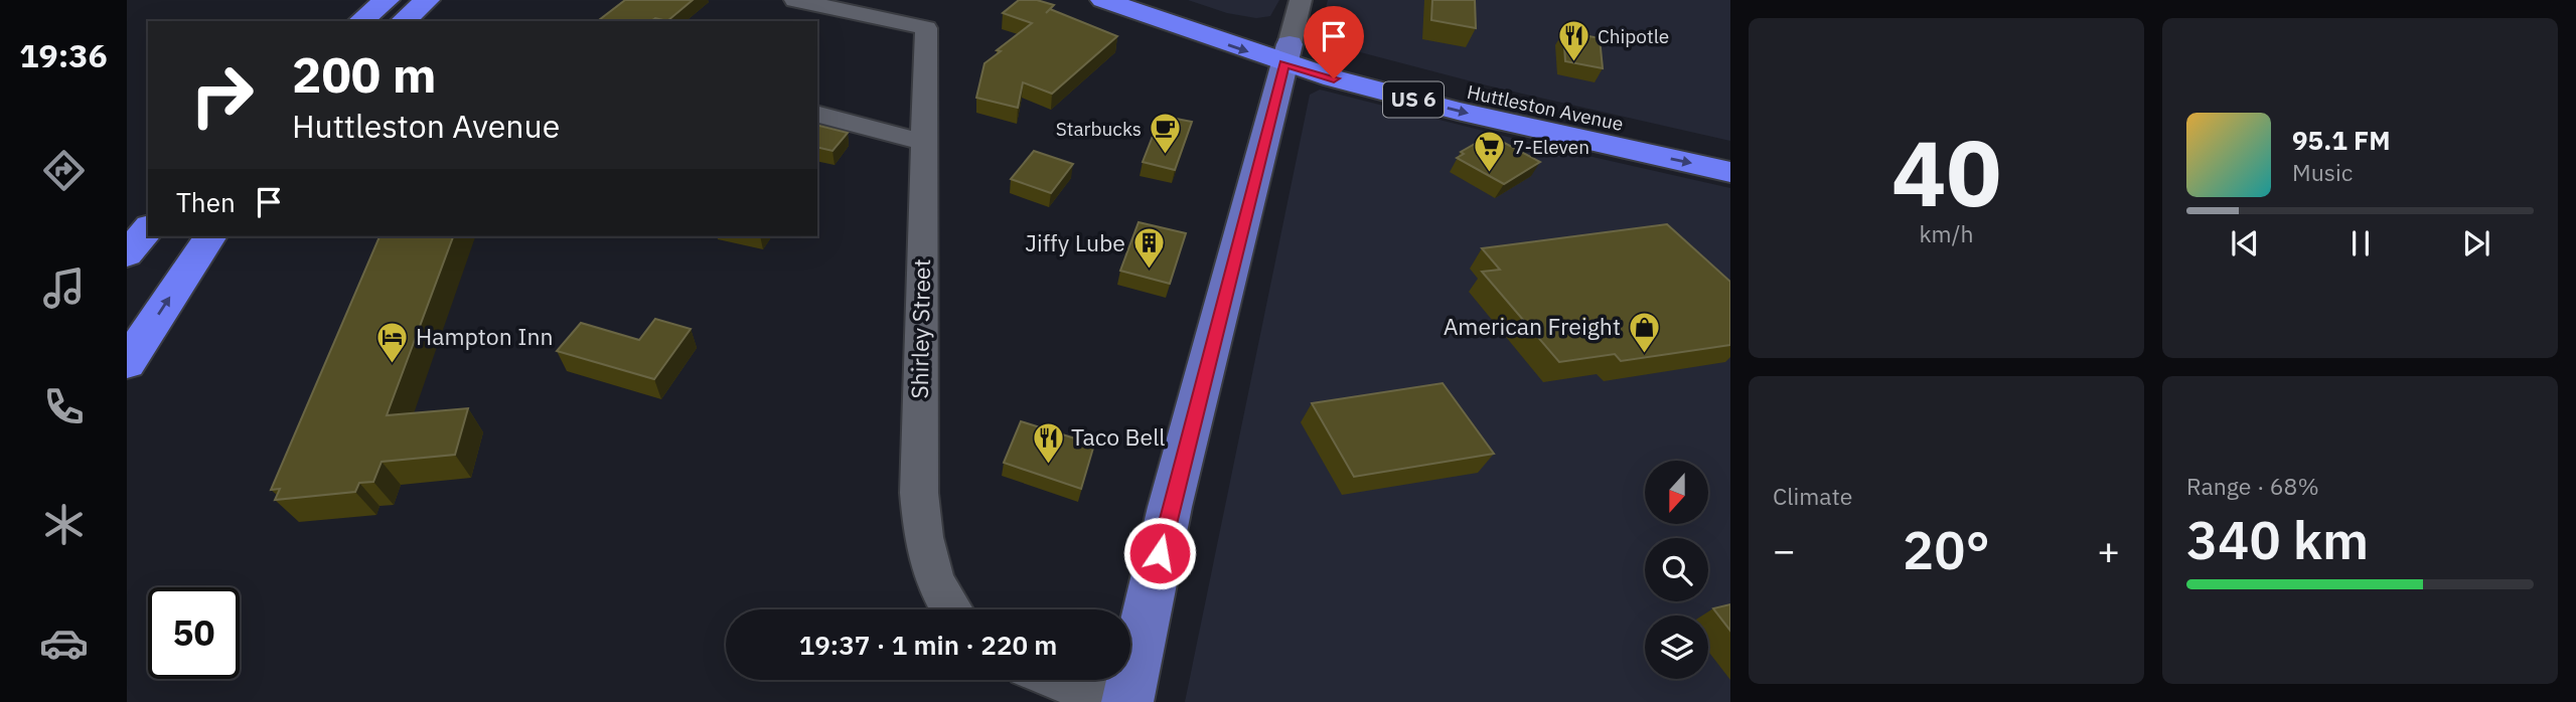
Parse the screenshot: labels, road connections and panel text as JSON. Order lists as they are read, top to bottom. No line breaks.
{"streets":{"highway":["US 6","Huttleston Avenue"],"street":["Shirley Street"]},"places":{"restaurant":["Chipotle","Taco Bell"],"cafe":["Starbucks"],"supermarket":["7-Eleven"],"building":["Jiffy Lube"],"shop":["American Freight"],"hotel":["Hampton Inn"]},"north":"bottom","page":{"tabs":"19:36","tile":[["40","km/h"],"Climate",["Range · 68%","340 km"]],"turn":["200 m","Huttleston Avenue"],"song":["95.1 FM","Music"],"then":"Then","heat":["−","20°","+"],"limit":"50","trip":"19:37 · 1 min · 220 m"}}
